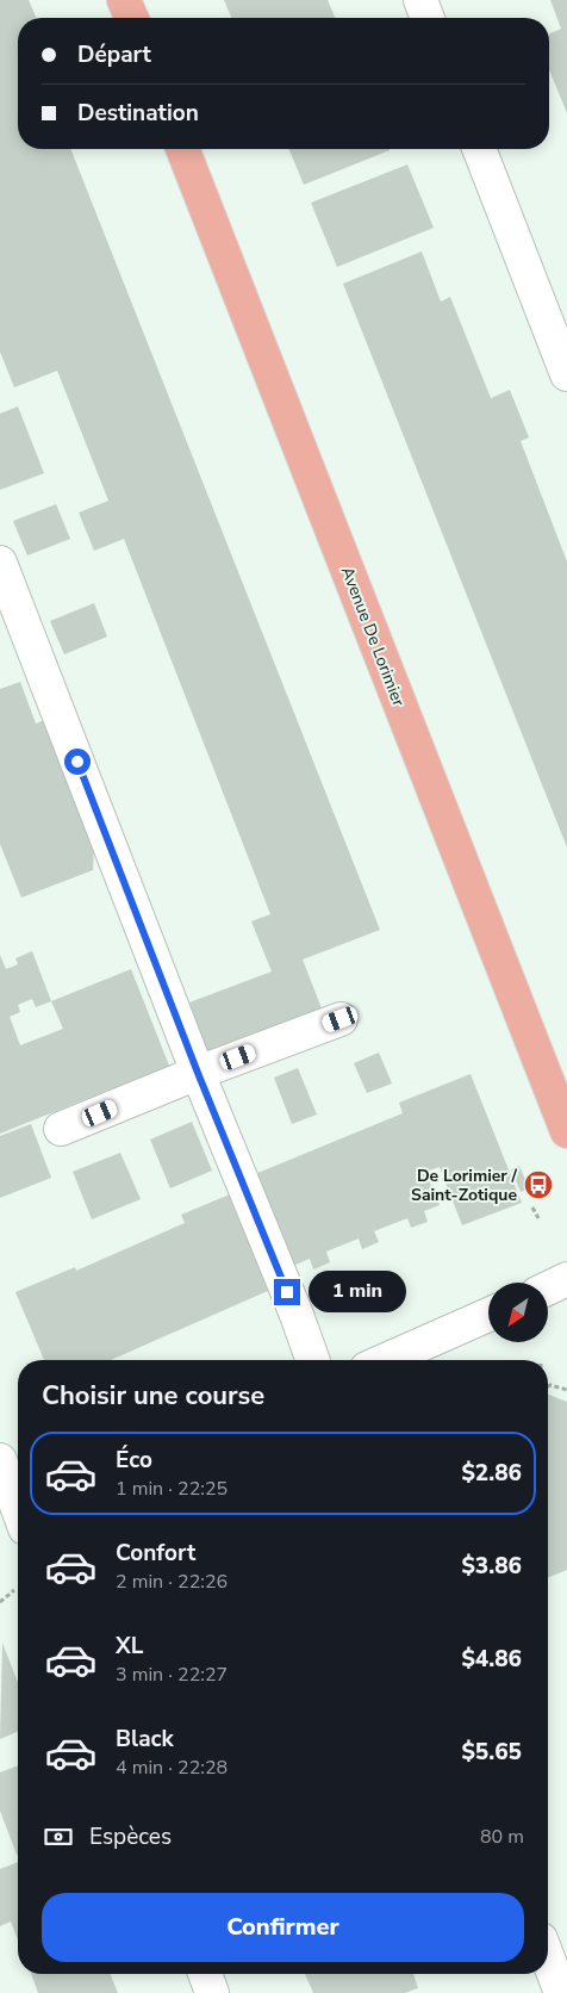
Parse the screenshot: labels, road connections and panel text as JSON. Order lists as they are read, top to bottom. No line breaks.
{"streets":{"main road":["Avenue De Lorimier"]},"places":{"bus stop":["De Lorimier / Saint-Zotique"]},"north":"bottom left","page":{"banner":["Départ","Destination"],"bubble":"1 min","heading":"Choisir une course","list":[{"name":"Éco","note":"1 min · 22:25","value":"$2.86"},{"name":"Confort","note":"2 min · 22:26","value":"$3.86"},{"name":"XL","note":"3 min · 22:27","value":"$4.86"},{"name":"Black","note":"4 min · 22:28","value":"$5.65"}],"pay":["Espèces","80 m"],"buttons":"Confirmer"}}
